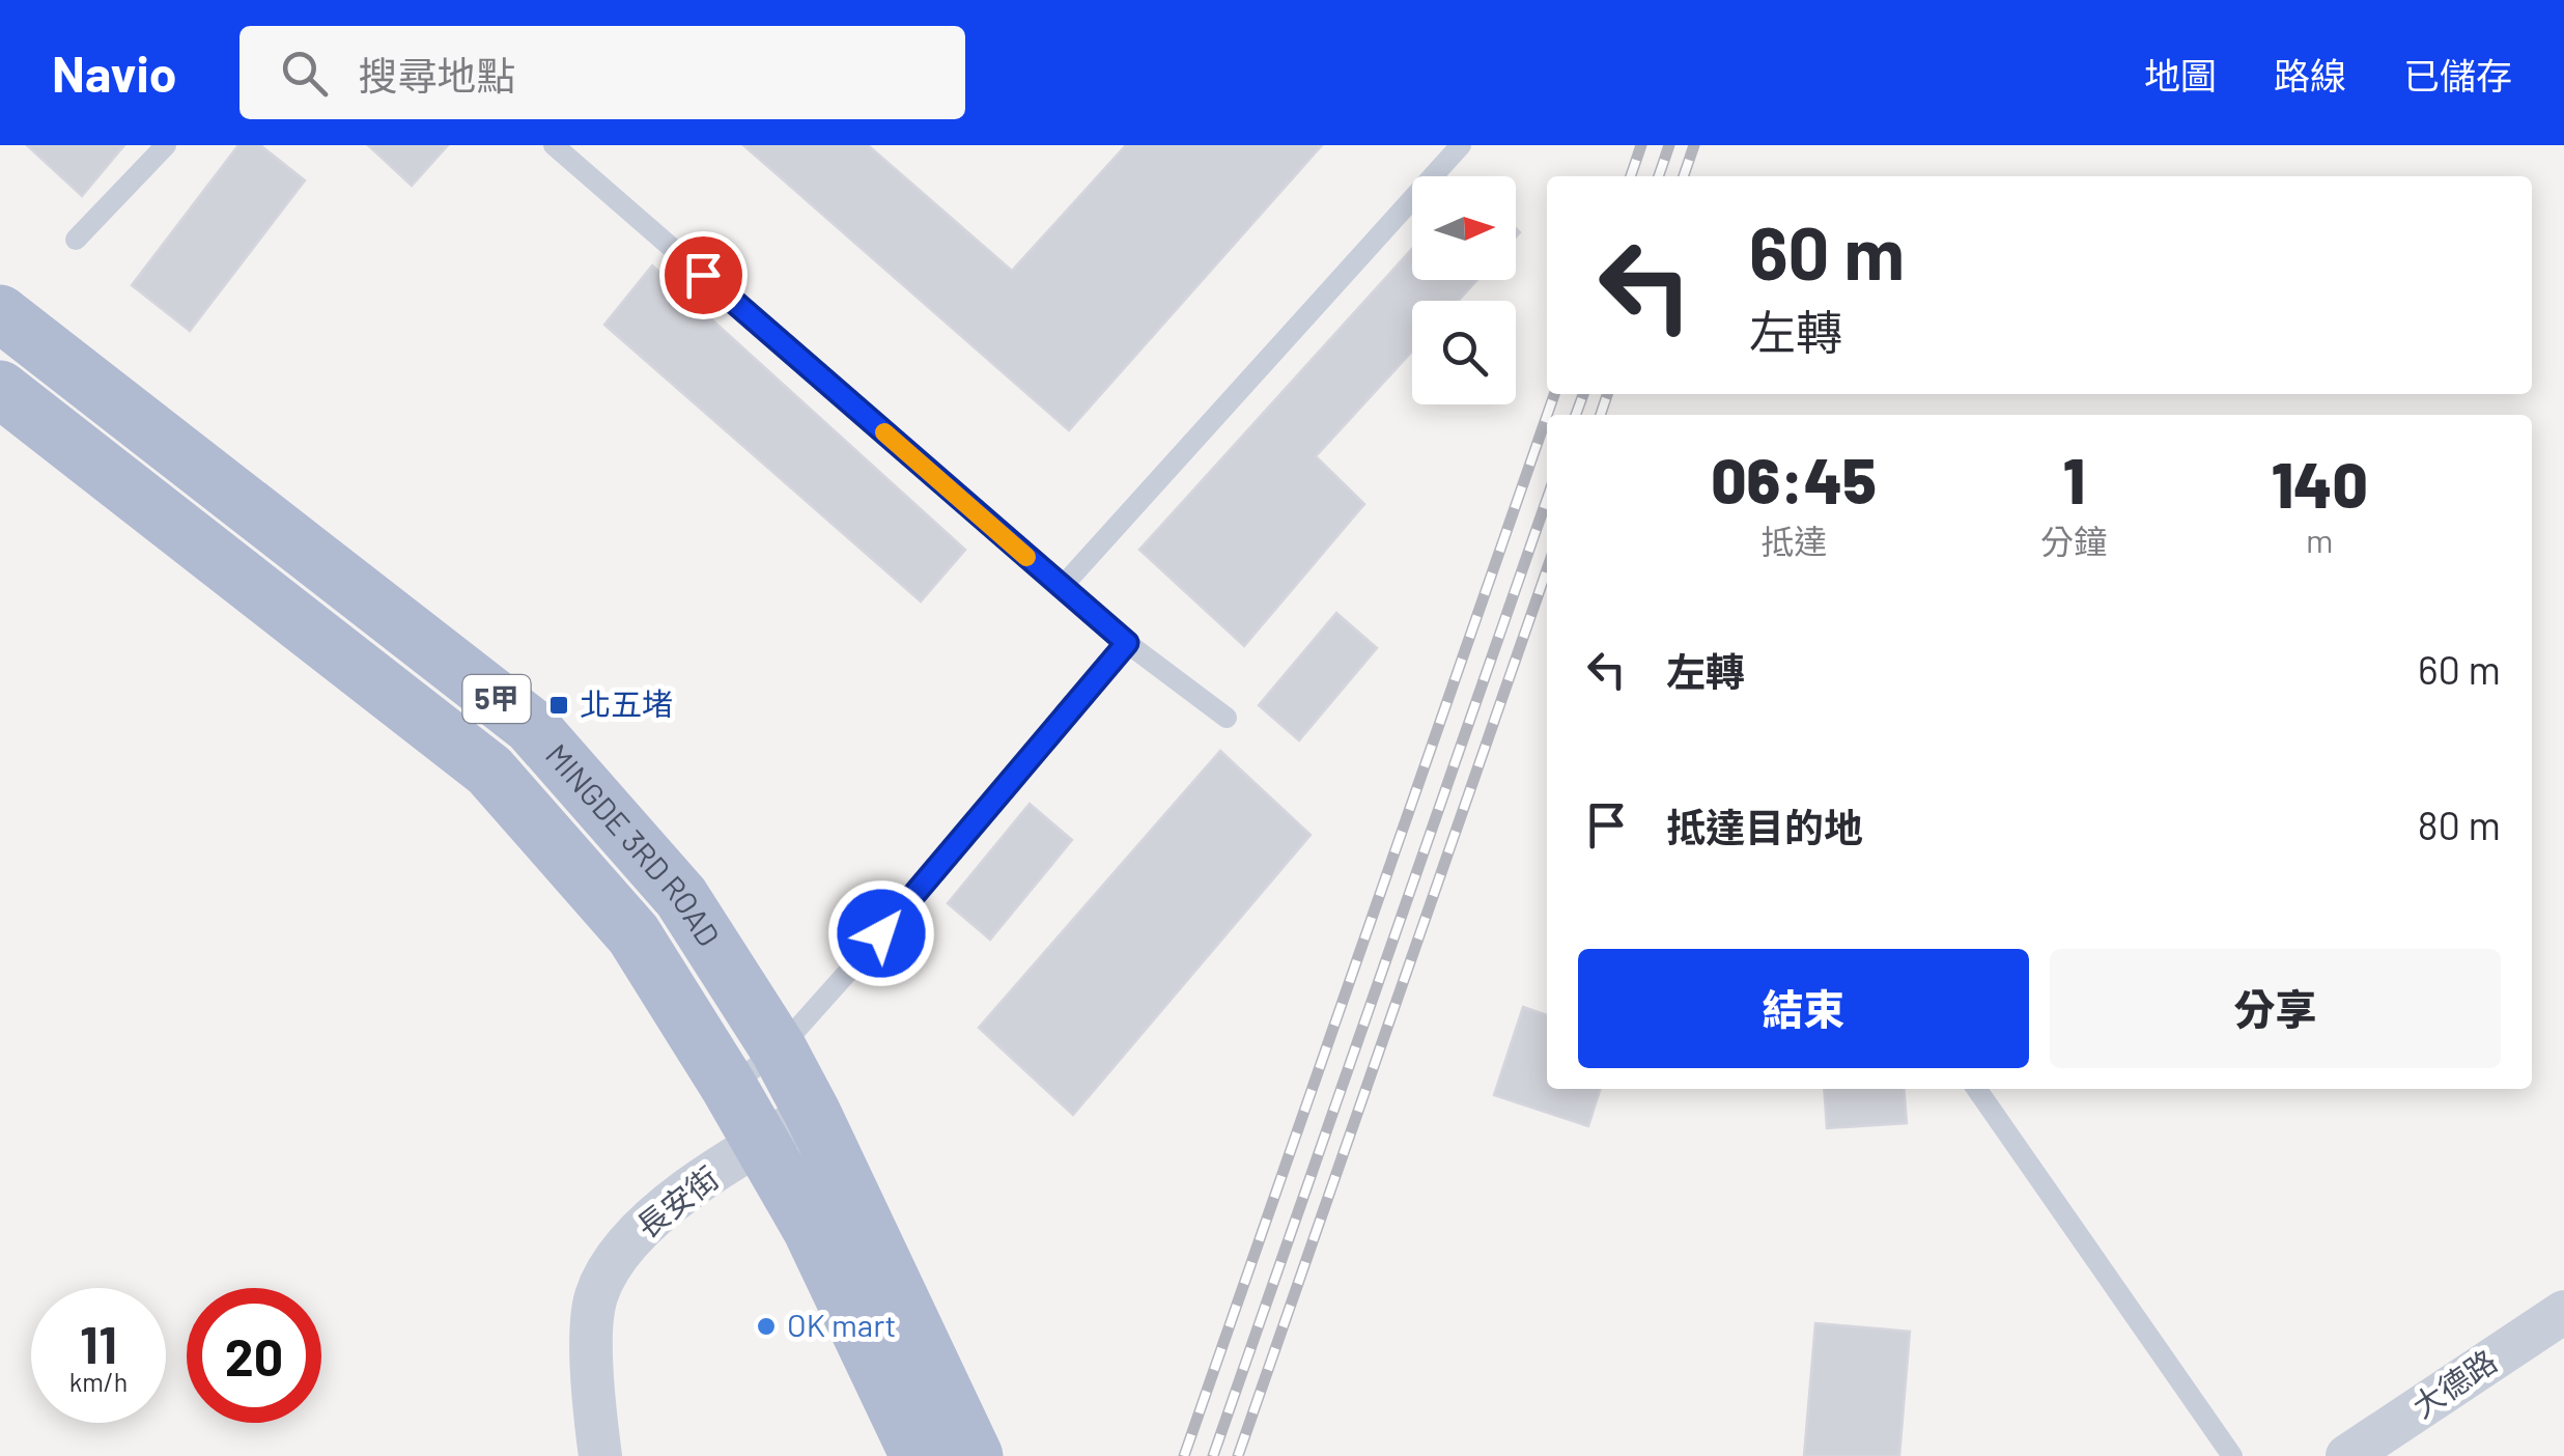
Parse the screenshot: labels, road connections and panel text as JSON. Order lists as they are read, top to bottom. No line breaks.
{"streets":{"main road":["5甲","MINGDE 3RD ROAD"],"street":["長安街","大德路"]},"crossings":[["MINGDE 3RD ROAD","長安街"]],"places":{"transit":["北五堵"],"other":["OK mart"]},"north":"right","page":{"header":"Navio","search":"搜尋地點","nav":["地圖","路線","已儲存"],"turn":["60 m","左轉"],"eta":["06:45","抵達","1","分鐘","140","m"],"list":[{"name":"左轉","value":"60 m"},{"name":"抵達目的地","value":"80 m"}],"buttons":["結束","分享"],"speed":"11 km/h","limit":"20"}}
